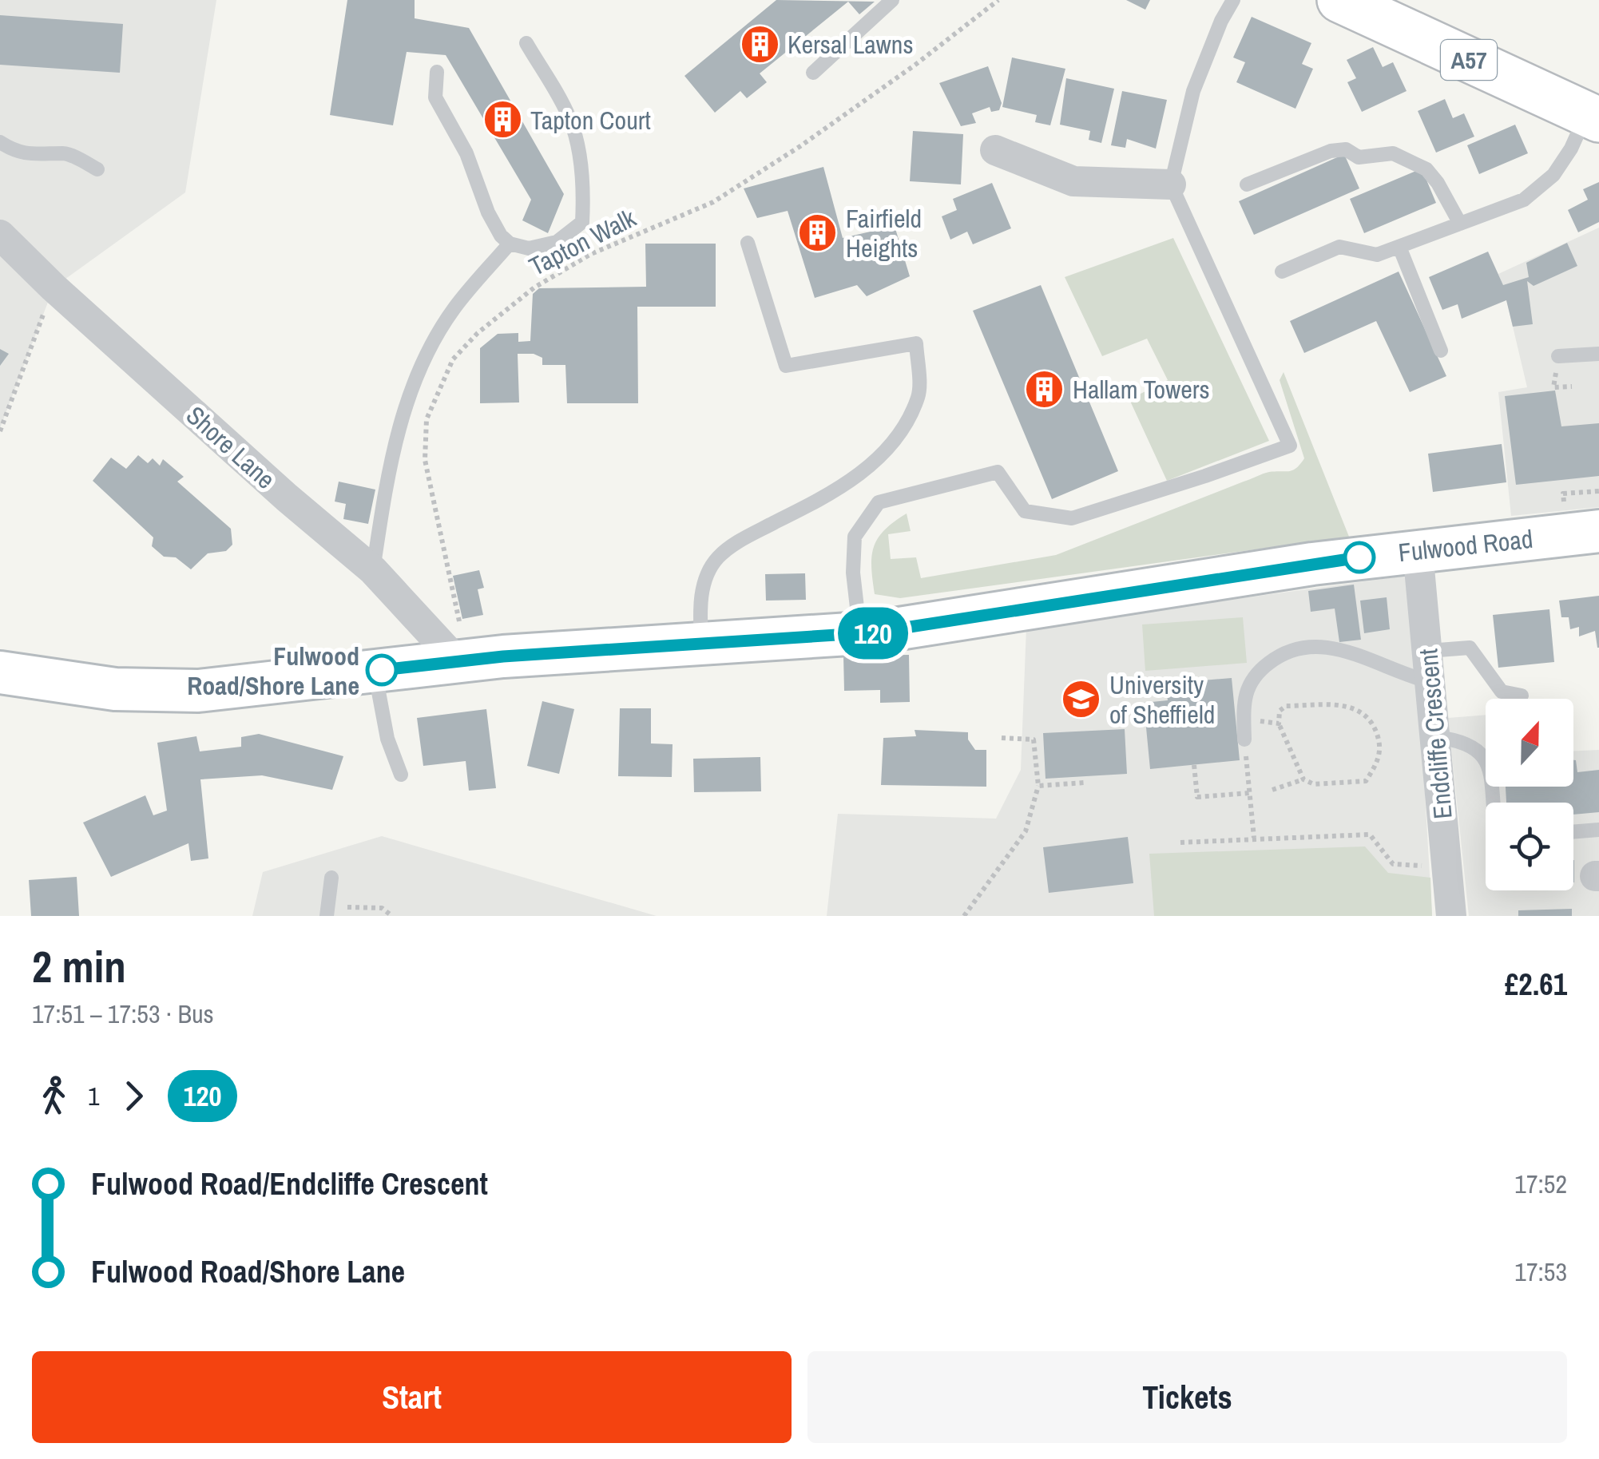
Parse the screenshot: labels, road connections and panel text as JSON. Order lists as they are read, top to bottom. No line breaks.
{"streets":{"main road":["A57"],"street":["Shore Lane","Fulwood Road","Endcliffe Crescent"],"path":["Tapton Walk"]},"crossings":[["Tapton Walk","Shore Lane"],["Tapton Walk","Fulwood Road"],["Shore Lane","Fulwood Road"],["Fulwood Road","Endcliffe Crescent"]],"places":{"building":["Kersal Lawns","Tapton Court","Fairfield Heights","Hallam Towers"],"other":["Fulwood Road/Shore Lane"],"school or university":["University of Sheffield"]},"lines":["bus line 120"],"north":"top","page":{"on_map":"120","heading":["2 min","17:51 – 17:53 · Bus","£2.61"],"legs":["1","120"],"list":[{"name":"Fulwood Road/Endcliffe Crescent","value":"17:52"},{"name":"Fulwood Road/Shore Lane","value":"17:53"}],"buttons":["Start","Tickets"]}}
